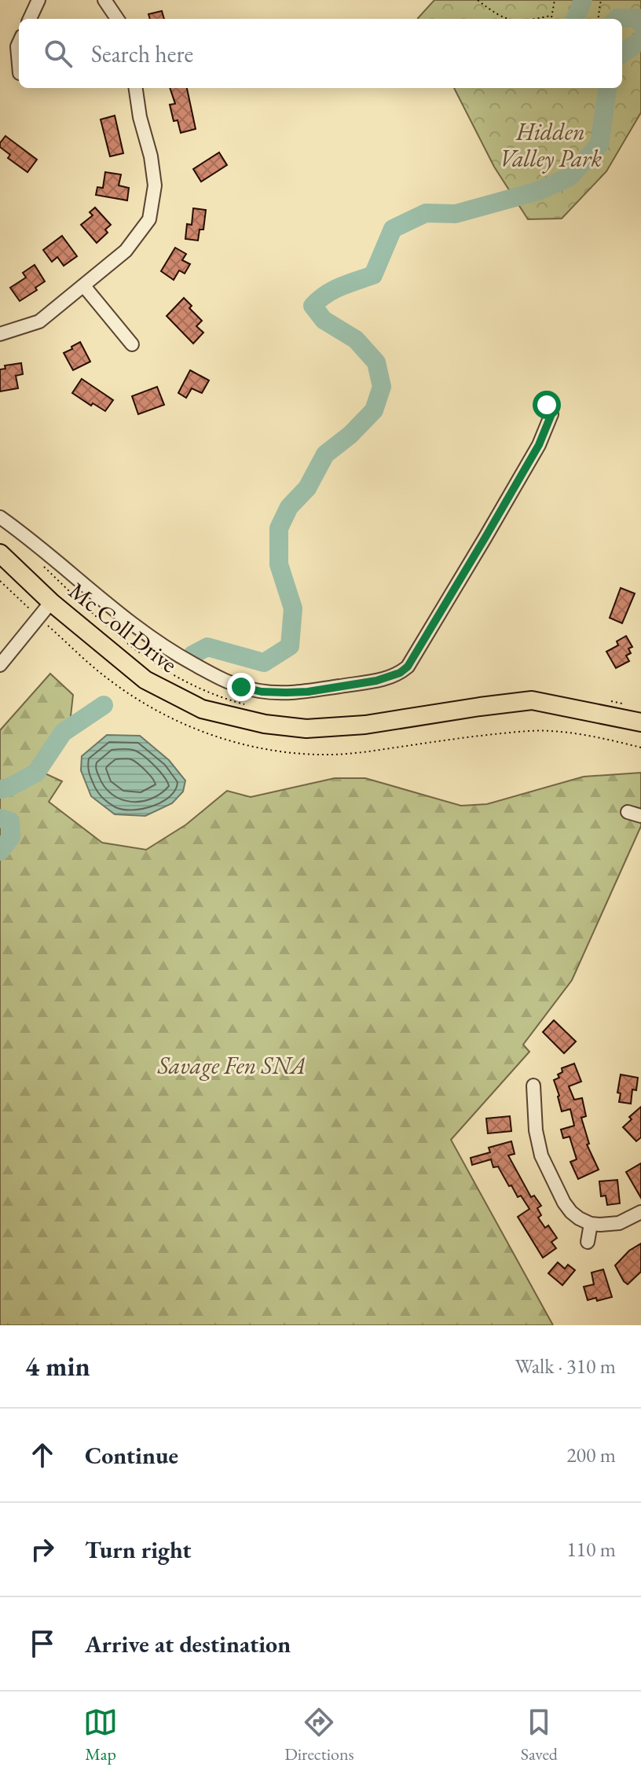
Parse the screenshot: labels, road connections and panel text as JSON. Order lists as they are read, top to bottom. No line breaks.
{"streets":{"main road":["Mc Coll Drive"]},"parks":["Hidden Valley Park","Savage Fen SNA"],"page":{"search":"Search here","heading":["4 min","Walk · 310 m"],"list":[["Continue","200 m"],["Turn right","110 m"],"Arrive at destination"],"nav":["Map","Directions","Saved"]}}
